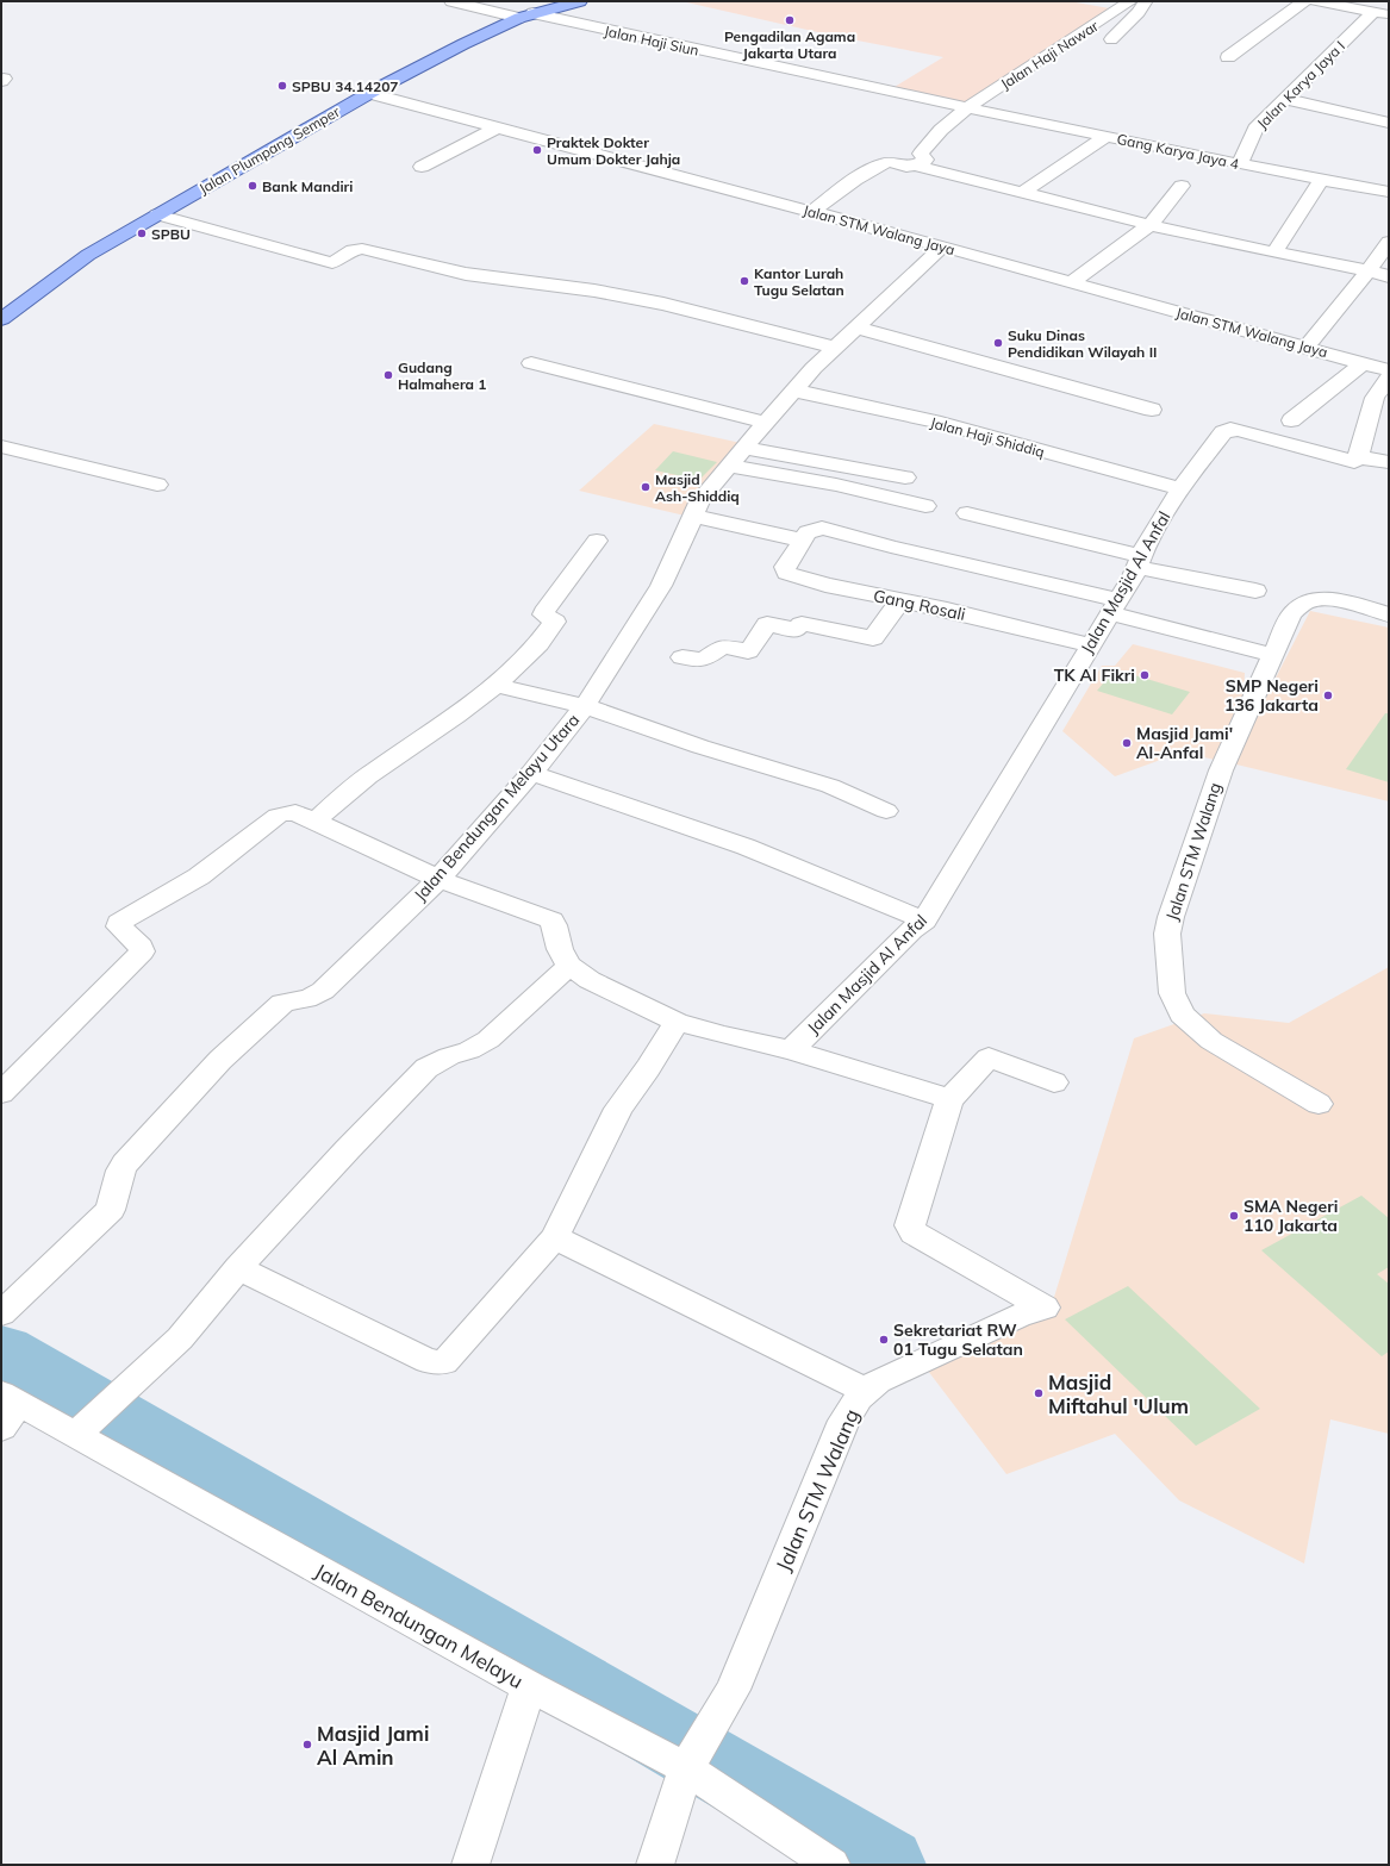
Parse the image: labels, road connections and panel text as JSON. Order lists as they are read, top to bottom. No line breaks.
{"streets":{"main road":["Jalan Plumpang Semper"],"street":["Jalan Haji Siun","Jalan Haji Nawar","Jalan Karya Jaya I","Gang Karya Jaya 4","Jalan STM Walang Jaya","Jalan Haji Shiddiq","Jalan Masjid Al Anfal","Gang Rosali","Jalan Bendungan Melayu Utara","Jalan STM Walang","Jalan Bendungan Melayu"]},"crossings":[["Jalan Haji Siun","Jalan Haji Nawar"],["Jalan Haji Siun","Jalan Plumpang Semper"],["Jalan Haji Siun","Gang Karya Jaya 4"],["Jalan Haji Nawar","Gang Karya Jaya 4"],["Jalan Karya Jaya I","Gang Karya Jaya 4"],["Jalan Plumpang Semper","Jalan STM Walang Jaya"],["Jalan STM Walang Jaya","Jalan Bendungan Melayu Utara"],["Jalan Haji Shiddiq","Jalan Masjid Al Anfal"],["Jalan Haji Shiddiq","Jalan Bendungan Melayu Utara"],["Jalan Masjid Al Anfal","Gang Rosali"],["Jalan STM Walang","Jalan Bendungan Melayu"]],"places":["Pengadilan Agama Jakarta Utara","SPBU 34.14207","Praktek Dokter Umum Dokter Jahja","Bank Mandiri","SPBU","Kantor Lurah Tugu Selatan","Suku Dinas Pendidikan Wilayah II","Gudang Halmahera 1","Masjid Ash-Shiddiq","TK Al Fikri","SMP Negeri 136 Jakarta","Masjid Jami' Al-Anfal","SMA Negeri 110 Jakarta","Sekretariat RW 01 Tugu Selatan","Masjid Miftahul 'Ulum","Masjid Jami Al Amin"]}
